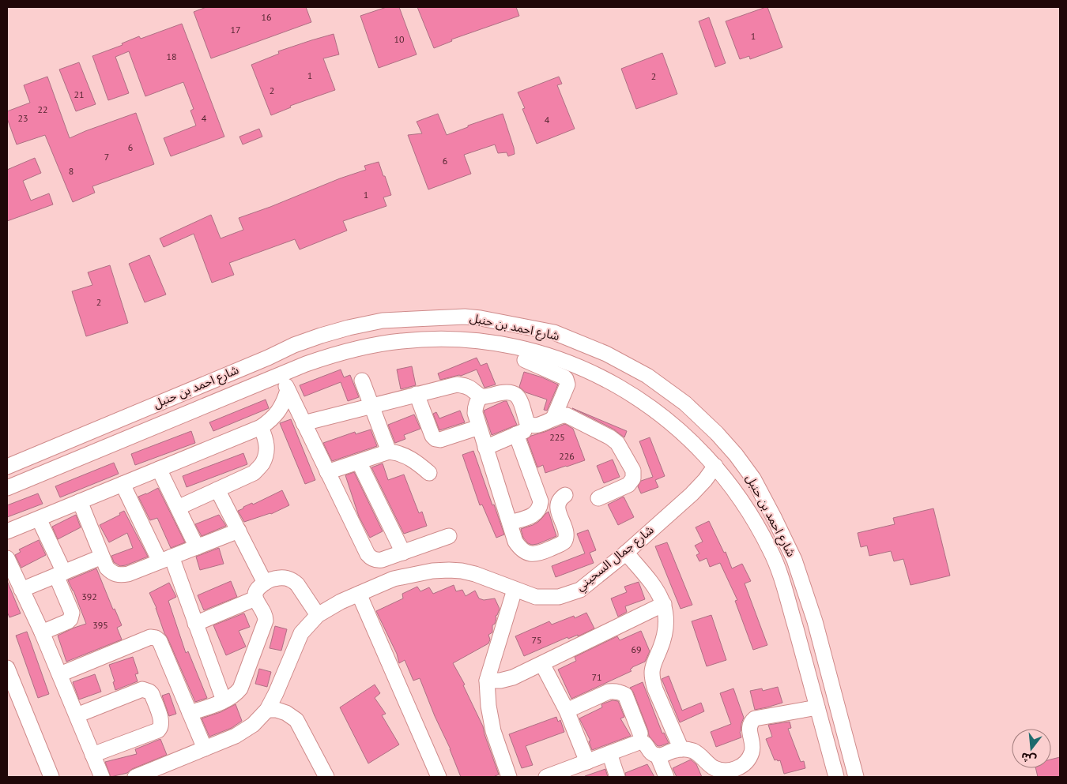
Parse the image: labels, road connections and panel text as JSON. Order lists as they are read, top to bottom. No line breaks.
{"streets":{"street":["شارع احمد بن حنبل","شارع جمال السحيني"]},"house_numbers":["16","17","1","10","18","1","2","2","21","22","23","4","4","6","7","6","8","1","2","225","226","392","395","75","69","71"],"north":"bottom"}
